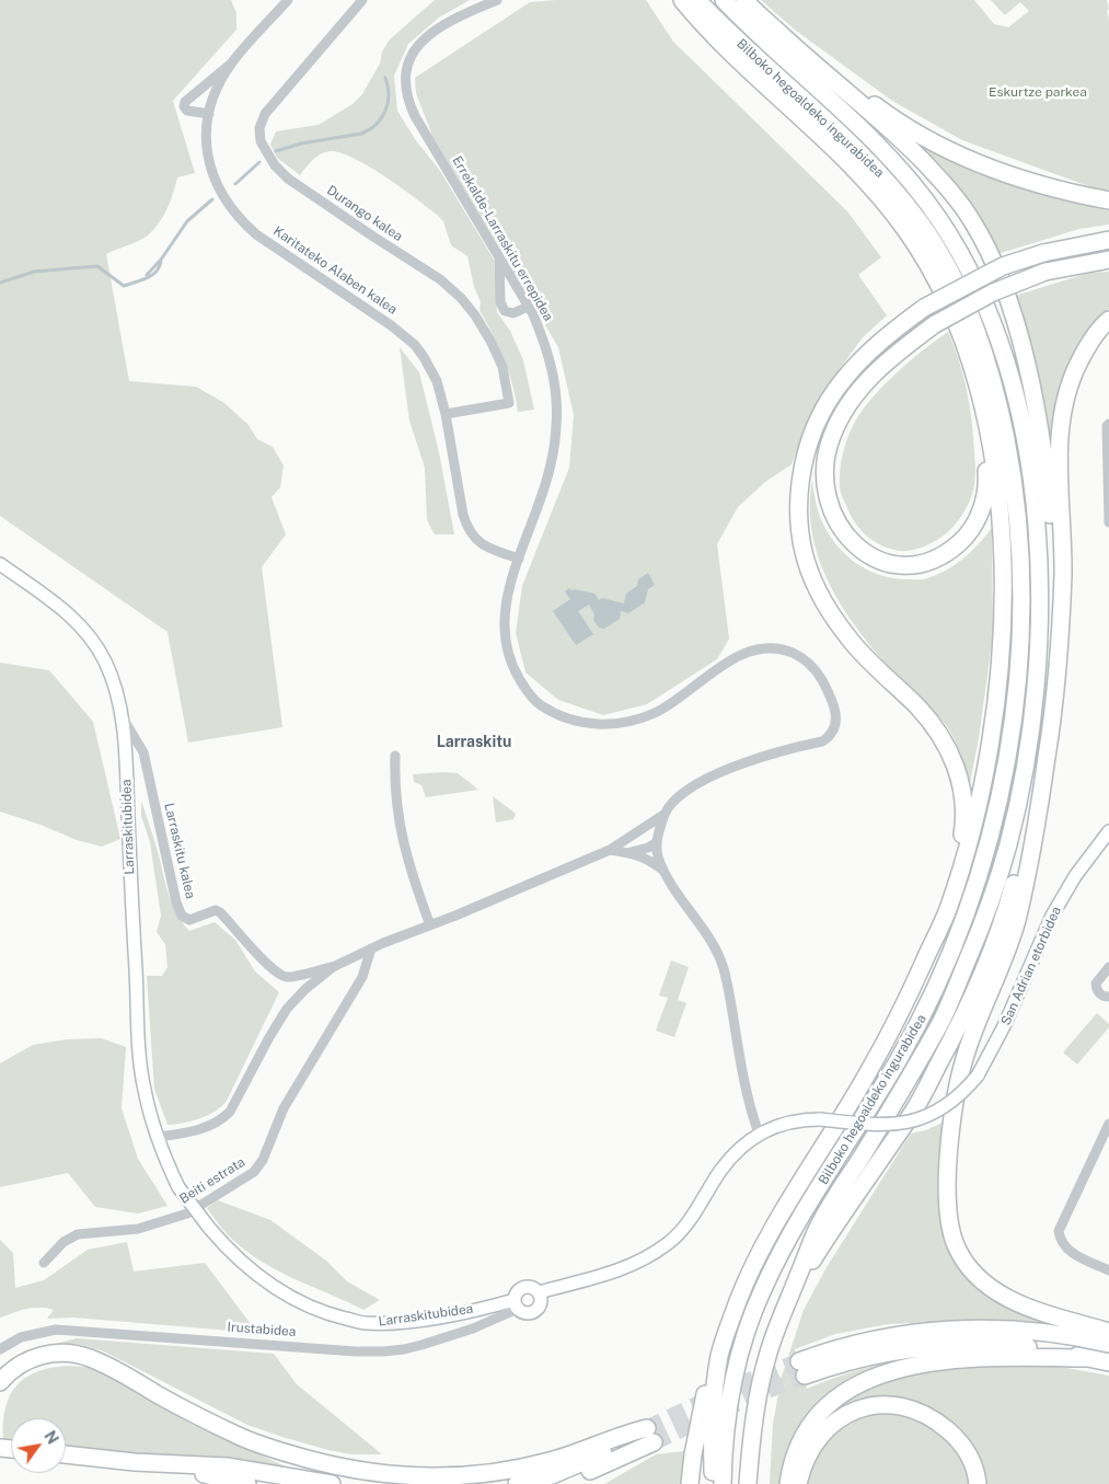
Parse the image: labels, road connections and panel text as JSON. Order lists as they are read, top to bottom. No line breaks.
{"streets":{"highway":["Bilboko hegoaldeko ingurabidea"],"street":["Durango kalea","Errekalde-Larraskitu errepidea","Karitateko Alaben kalea","Larraskitubidea","Larraskitu kalea","San Adrian etorbidea","Beiti estrata","Irustabidea"]},"crossings":[["Durango kalea","Karitateko Alaben kalea"],["Errekalde-Larraskitu errepidea","Karitateko Alaben kalea"],["Larraskitubidea","Larraskitu kalea"],["Larraskitubidea","Irustabidea"]],"districts":["Larraskitu"],"parks":["Eskurtze parkea"],"north":"top right"}
